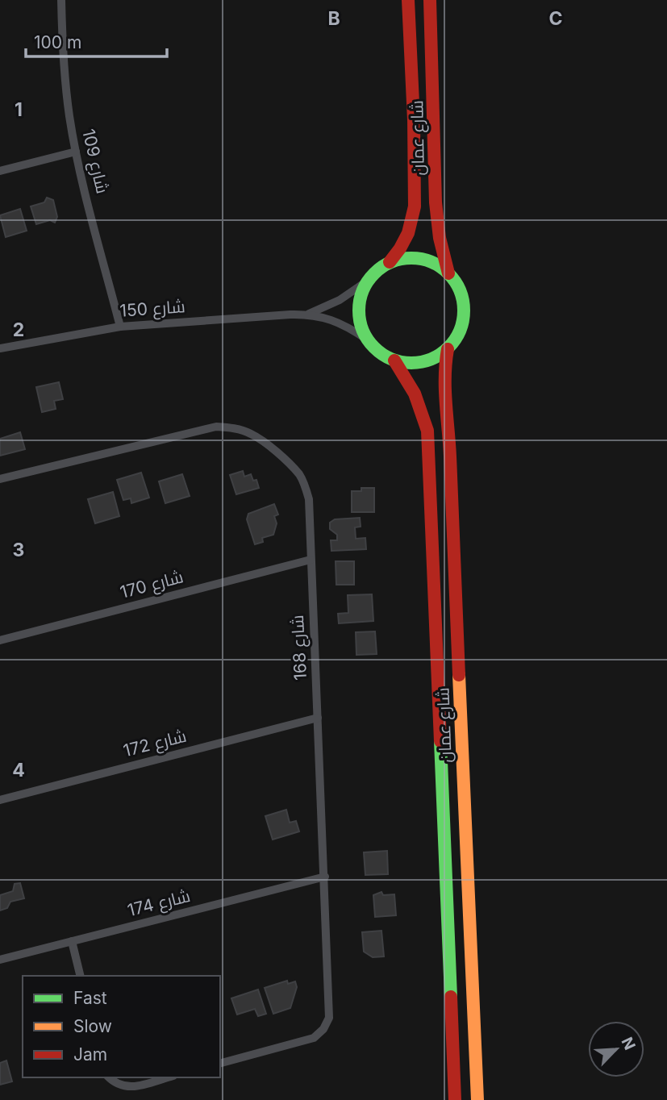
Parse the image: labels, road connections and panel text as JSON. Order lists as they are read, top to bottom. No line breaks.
{"streets":{"main road":["شارع عمان"],"street":["شارع 109","شارع 150","شارع 170","شارع 168","شارع 172","شارع 174"]},"crossings":[["شارع عمان","شارع 150"],["شارع 109","شارع 150"],["شارع 170","شارع 168"],["شارع 168","شارع 172"],["شارع 168","شارع 174"]],"legend":["Fast","Slow","Jam"],"scale_bar":"100 m","north":"top right","grid":{"columns":["B","C"],"rows":["1","2","3","4"]}}
